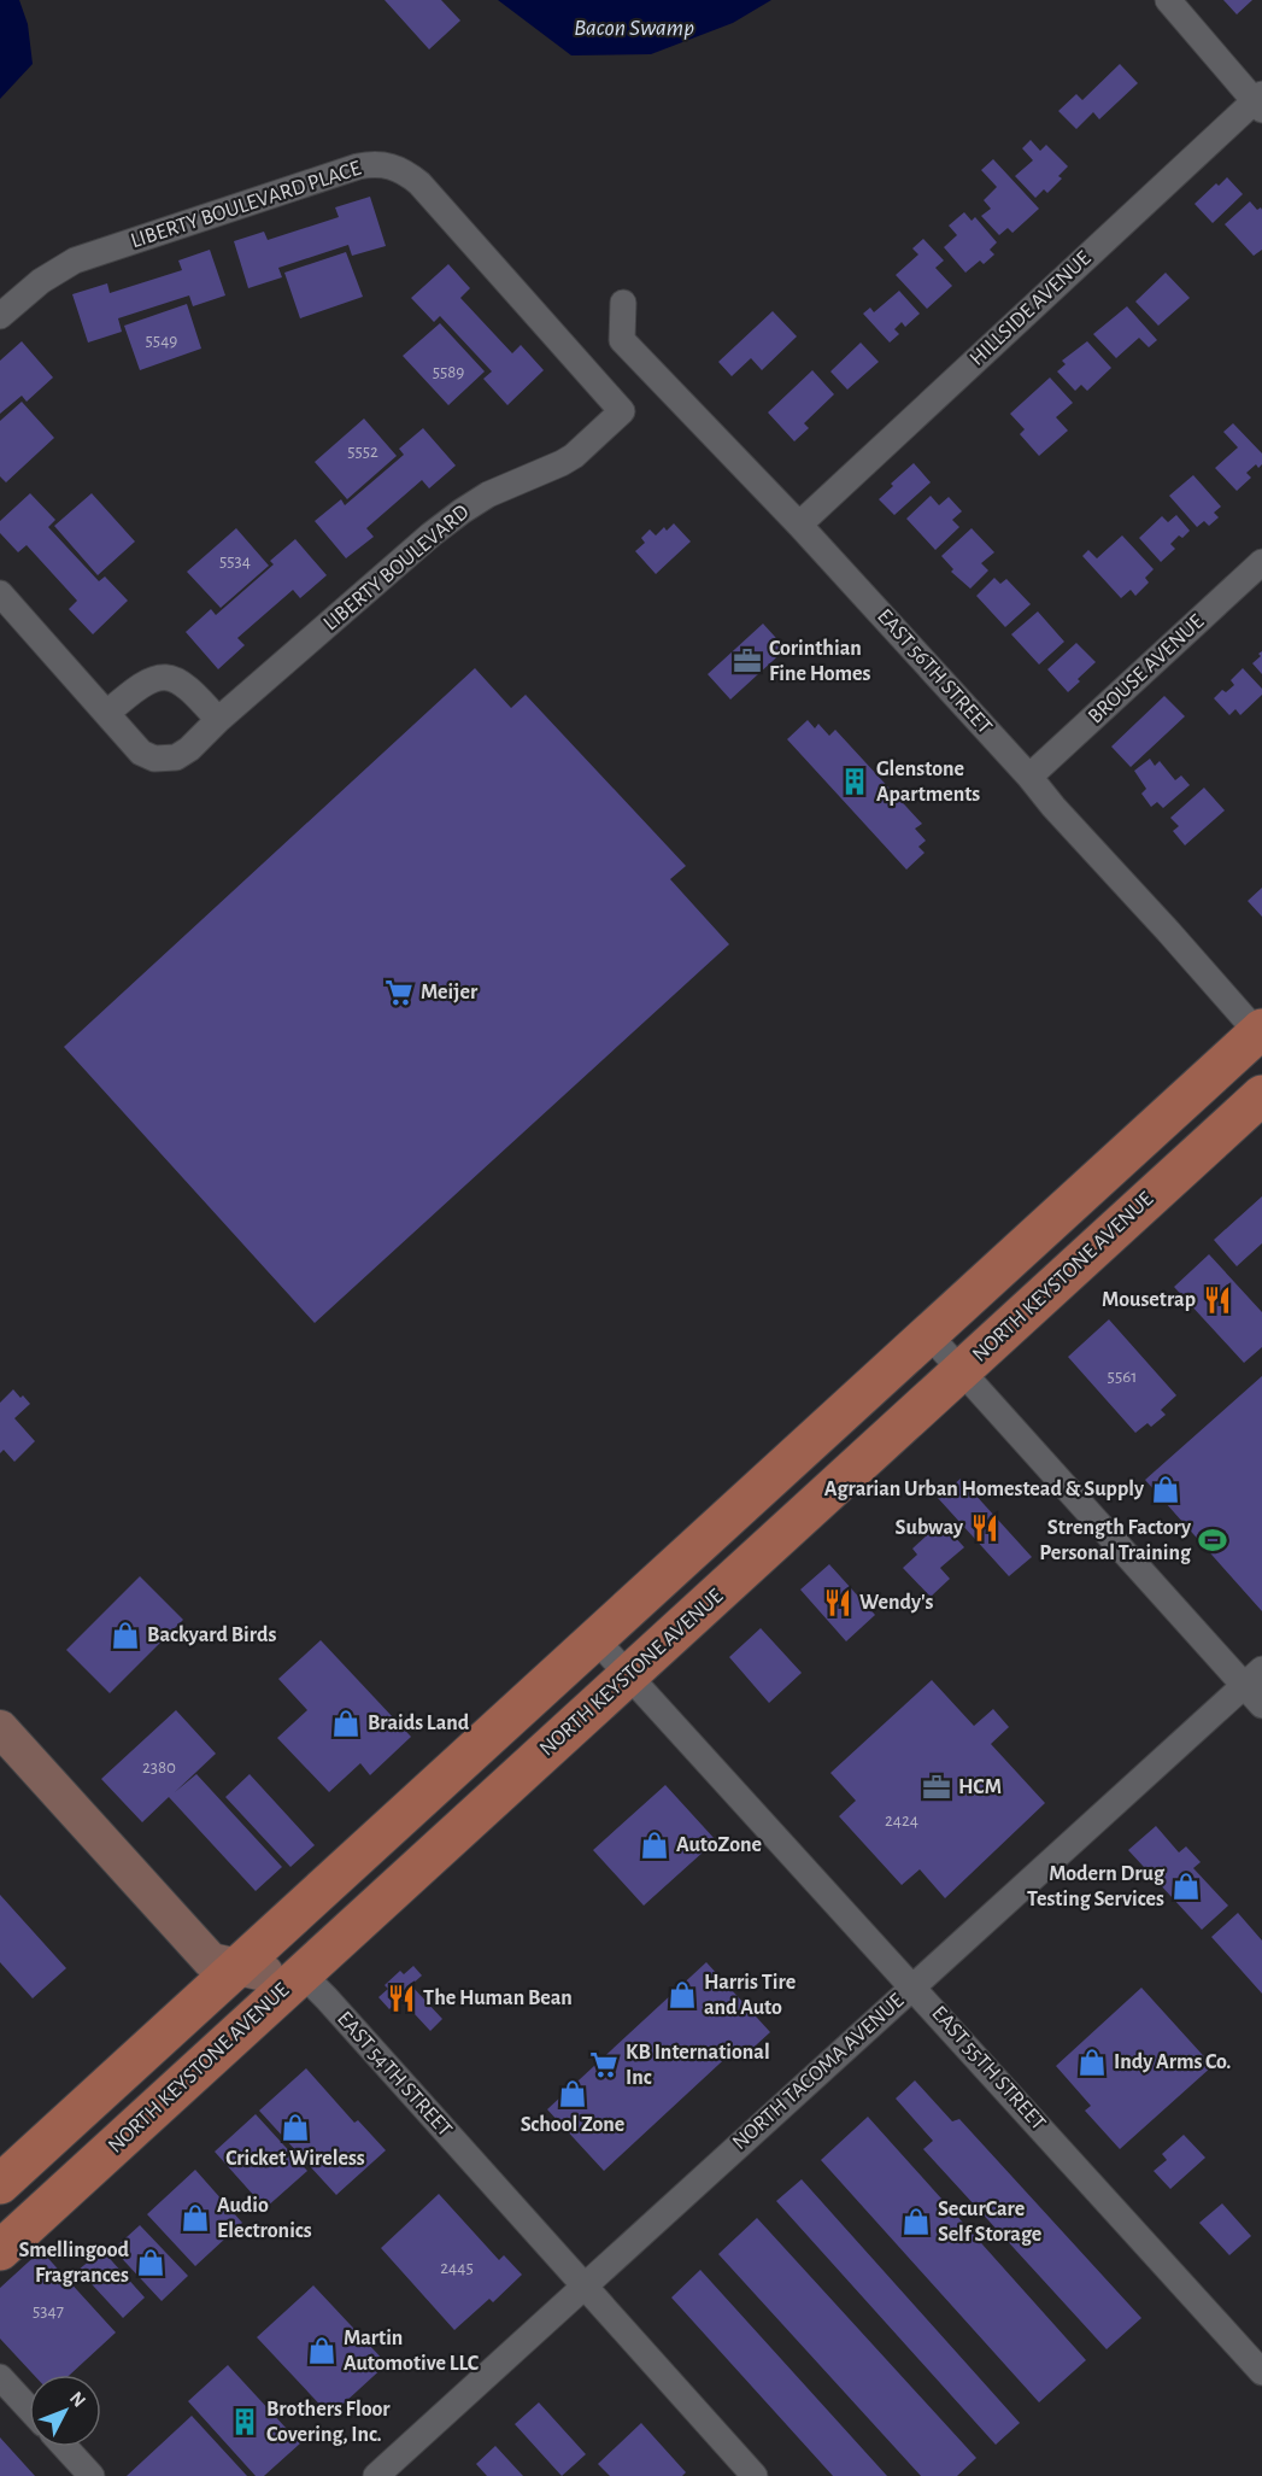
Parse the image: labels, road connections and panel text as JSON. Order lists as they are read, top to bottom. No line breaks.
{"streets":{"main road":["NORTH KEYSTONE AVENUE"],"street":["LIBERTY BOULEVARD PLACE","HILLSIDE AVENUE","LIBERTY BOULEVARD","BROUSE AVENUE","EAST 56TH STREET","EAST 55TH STREET","NORTH TACOMA AVENUE","EAST 54TH STREET"]},"crossings":[["LIBERTY BOULEVARD PLACE","LIBERTY BOULEVARD"],["HILLSIDE AVENUE","EAST 56TH STREET"],["BROUSE AVENUE","EAST 56TH STREET"],["EAST 56TH STREET","NORTH KEYSTONE AVENUE"],["NORTH KEYSTONE AVENUE","EAST 55TH STREET"],["NORTH KEYSTONE AVENUE","EAST 54TH STREET"],["EAST 55TH STREET","NORTH TACOMA AVENUE"],["NORTH TACOMA AVENUE","EAST 54TH STREET"]],"water":["Bacon Swamp"],"places":{"office":["Corinthian Fine Homes","HCM"],"building":["Glenstone Apartments","Brothers Floor Covering, Inc."],"supermarket":["Meijer","KB International Inc"],"restaurant":["Mousetrap","Subway","Wendy's","The Human Bean"],"shop":["Agrarian Urban Homestead & Supply","Backyard Birds","Braids Land","AutoZone","Modern Drug Testing Services","Harris Tire and Auto","Indy Arms Co.","School Zone","Cricket Wireless","Audio Electronics","SecurCare Self Storage","Smellingood Fragrances","Martin Automotive LLC"],"sports":["Strength Factory Personal Training"]},"house_numbers":["5549","5589","5552","5534","5561","2380","2424","2445","5347"],"north":"top right"}
